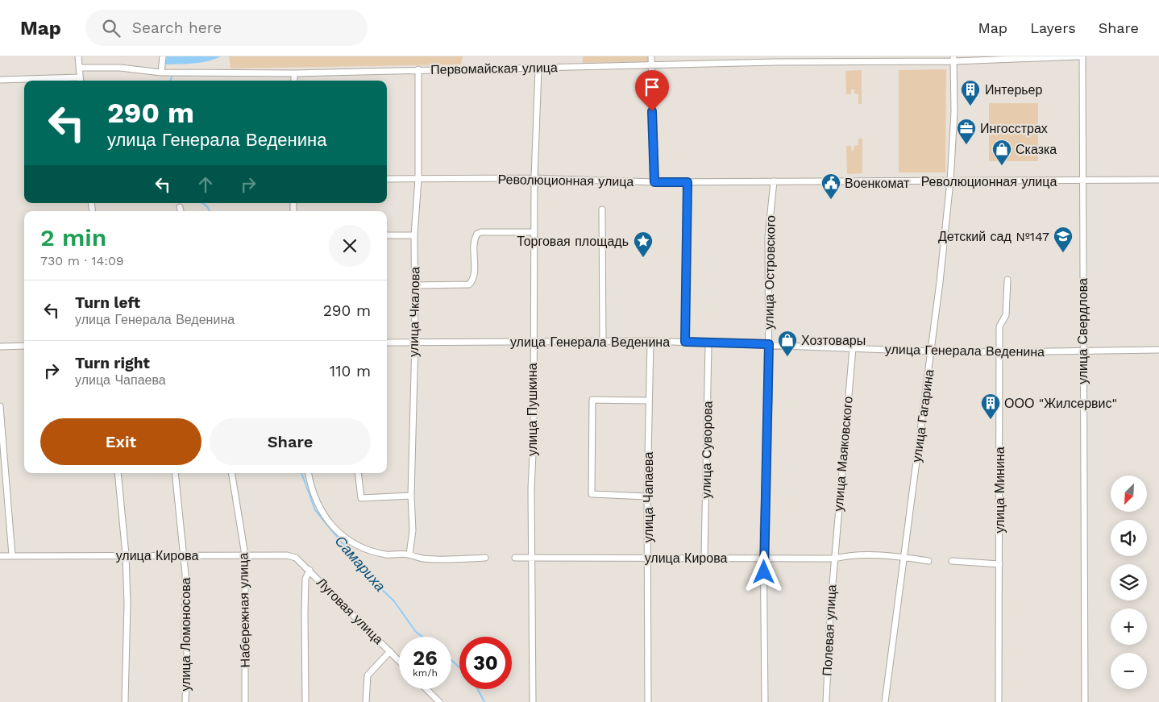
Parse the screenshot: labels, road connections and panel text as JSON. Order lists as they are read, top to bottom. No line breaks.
{"streets":{"street":["Первомайская улица","Революционная улица","улица Островского","улица Чкалова","улица Свердлова","улица Генерала Веденина","улица Пушкина","улица Гагарина","улица Суворова","улица Маяковского","улица Минина","улица Чапаева","улица Кирова","Набережная улица","Луговая улица","Полевая улица","улица Ломоносова"]},"crossings":[["Первомайская улица","улица Чкалова"],["Первомайская улица","улица Пушкина"],["Первомайская улица","улица Гагарина"],["Революционная улица","улица Островского"],["Революционная улица","улица Чкалова"],["Революционная улица","улица Свердлова"],["Революционная улица","улица Пушкина"],["Революционная улица","улица Гагарина"],["улица Островского","улица Генерала Веденина"],["улица Островского","улица Кирова"],["улица Чкалова","улица Генерала Веденина"],["улица Свердлова","улица Генерала Веденина"],["улица Генерала Веденина","улица Пушкина"],["улица Генерала Веденина","улица Гагарина"],["улица Генерала Веденина","улица Суворова"],["улица Генерала Веденина","улица Маяковского"],["улица Генерала Веденина","улица Минина"],["улица Генерала Веденина","улица Чапаева"],["улица Пушкина","улица Кирова"],["улица Гагарина","улица Кирова"],["улица Суворова","улица Кирова"],["улица Маяковского","улица Кирова"],["улица Маяковского","Полевая улица"],["улица Чапаева","улица Кирова"],["улица Кирова","Набережная улица"],["улица Кирова","Луговая улица"],["улица Кирова","Полевая улица"],["улица Кирова","улица Ломоносова"]],"water":["Самариха"],"places":{"building":["Интерьер","ООО \"Жилсервис\""],"office":["Ингосстрах"],"shop":["Сказка","Хозтовары"],"public building":["Военкомат"],"school or university":["Детский сад №147"],"place":["Торговая площадь"]},"north":"bottom left","page":{"header":"Map","search":"Search here","nav":["Map","Layers","Share"],"turn":["290 m","улица Генерала Веденина"],"heading":["2 min","730 m · 14:09"],"list":[{"name":"Turn left","note":"улица Генерала Веденина","value":"290 m"},{"name":"Turn right","note":"улица Чапаева","value":"110 m"}],"buttons":["Exit","Share"],"map_buttons":["+","−"],"speed":"26 km/h","limit":"30"}}
